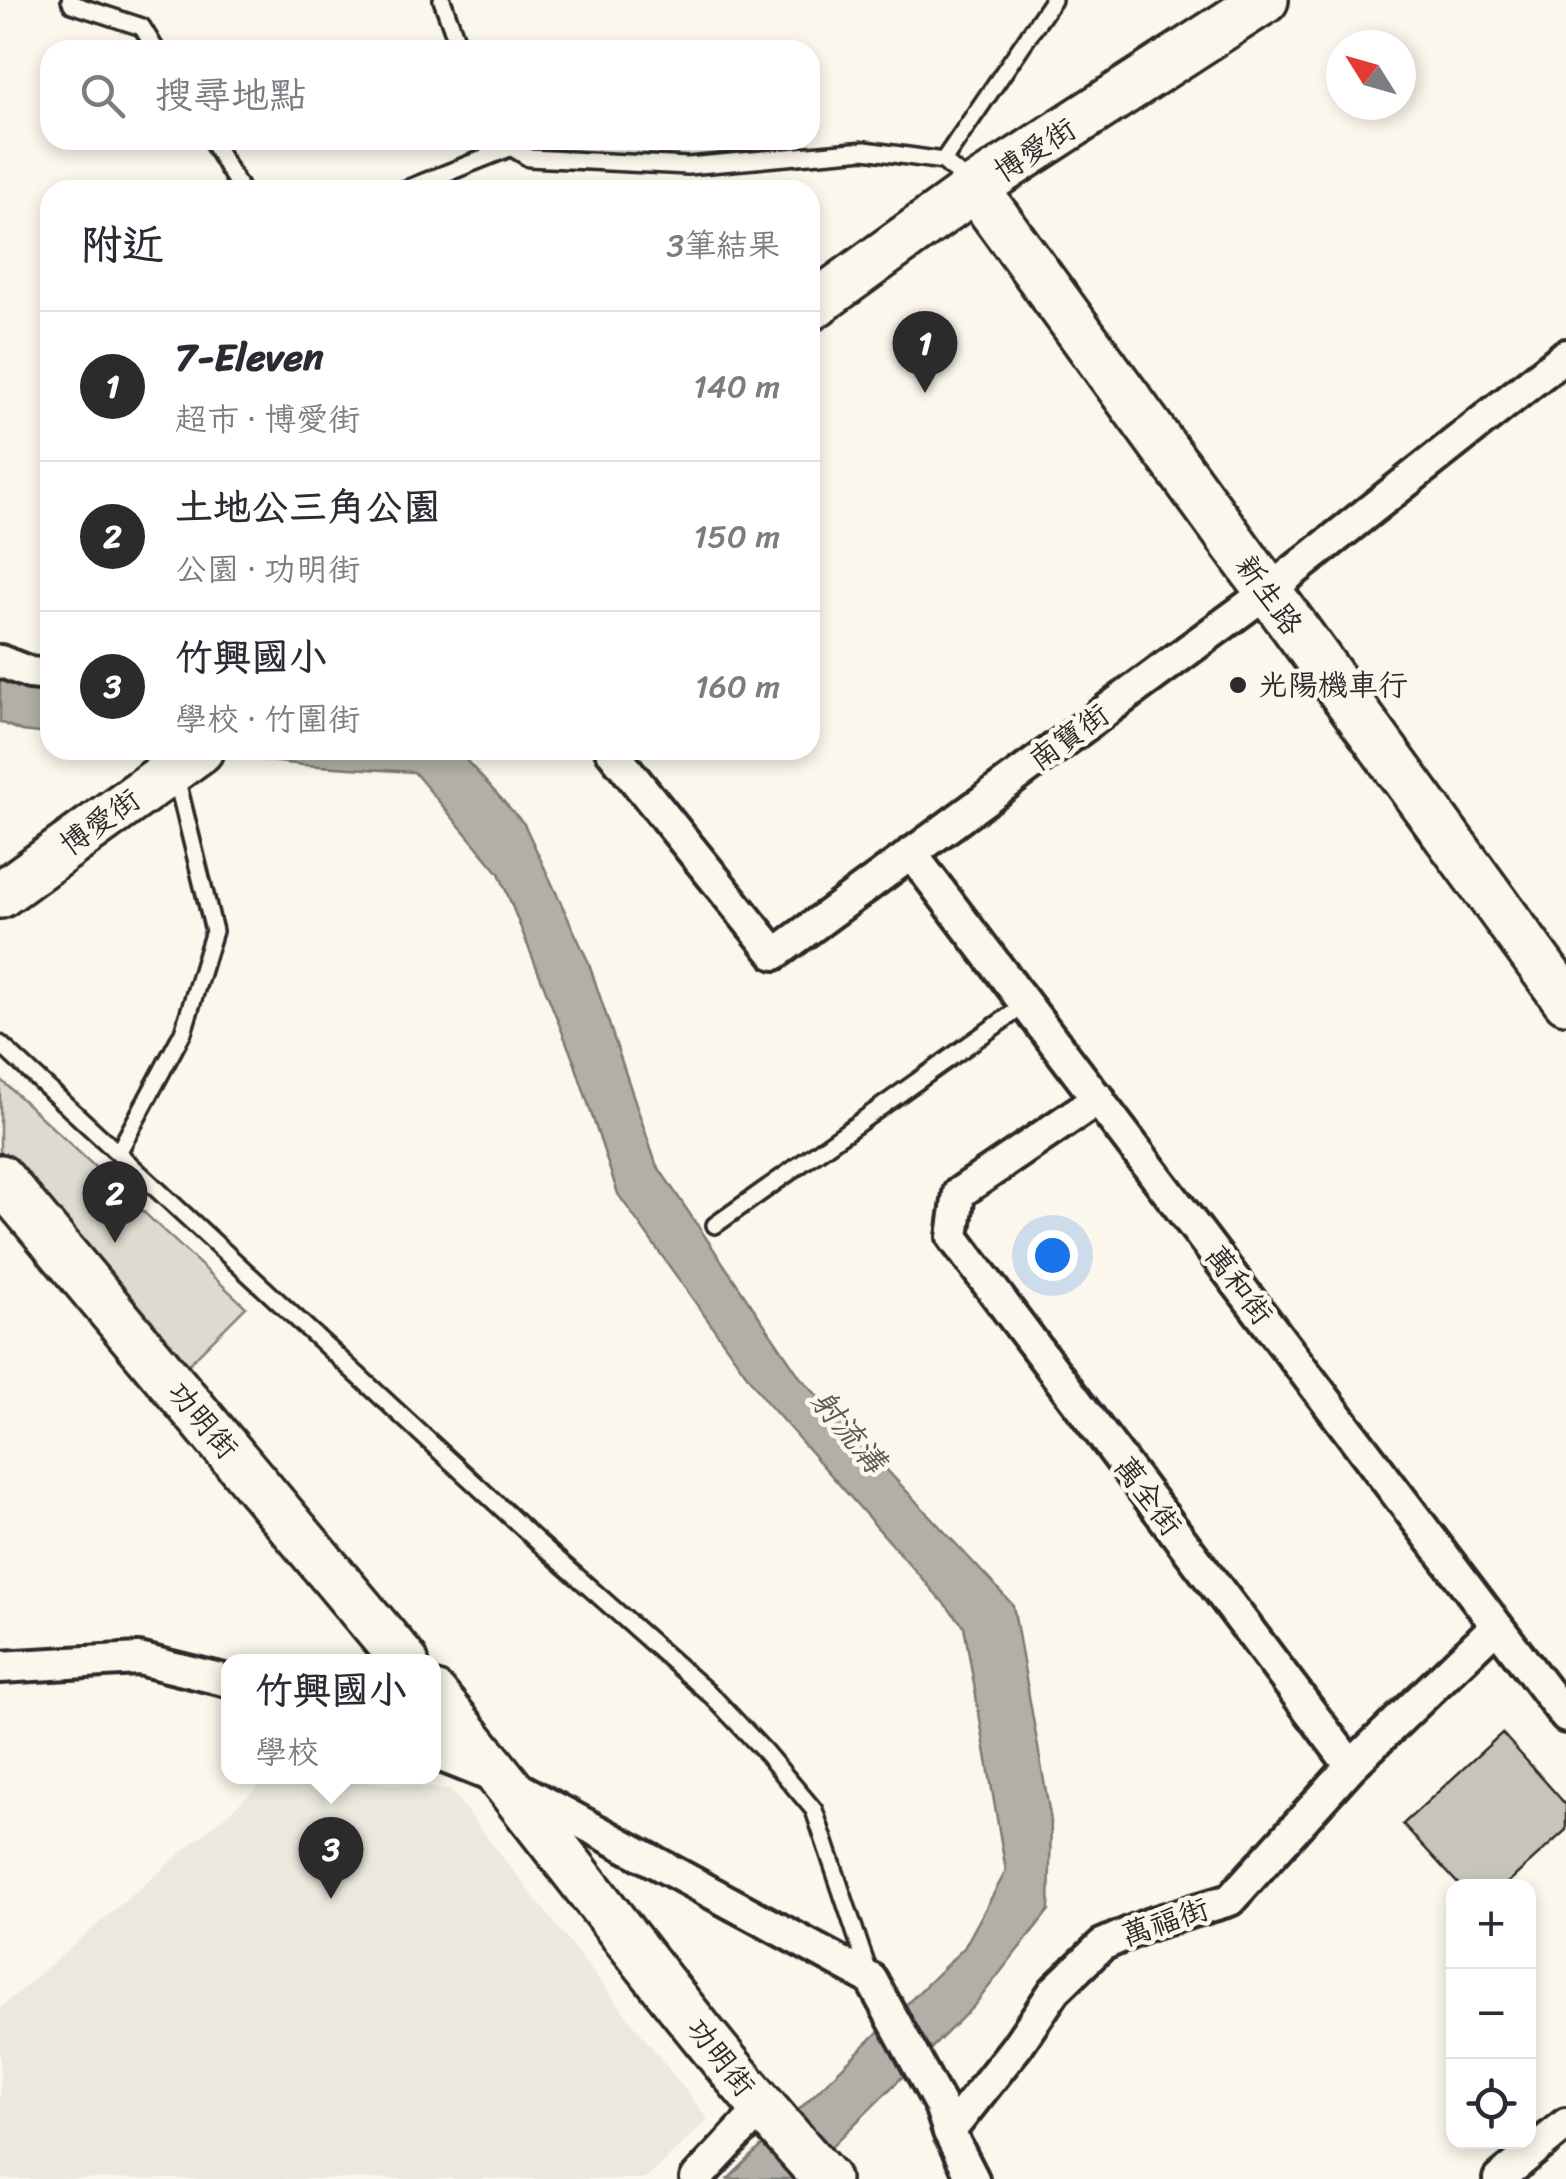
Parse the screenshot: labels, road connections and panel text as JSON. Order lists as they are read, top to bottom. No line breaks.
{"streets":{"street":["博愛街","新生路","南寶街","萬和街","功明街","萬全街","萬福街"]},"crossings":[["博愛街","新生路"],["新生路","南寶街"],["南寶街","萬和街"],["萬和街","萬全街"],["萬全街","萬福街"]],"water":["射流溝"],"places":["光陽機車行"],"north":"top left","page":{"search":"搜尋地點","heading":["附近","3筆結果"],"list":[{"mark":"1","name":"7-Eleven","note":"超市 · 博愛街","value":"140 m"},{"mark":"2","name":"土地公三角公園","note":"公園 · 功明街","value":"150 m"},{"mark":"3","name":"竹興國小","note":"學校 · 竹圍街","value":"160 m"}],"pins":["1","2","3"],"popup":["竹興國小","學校"],"map_buttons":["+","−"]}}
